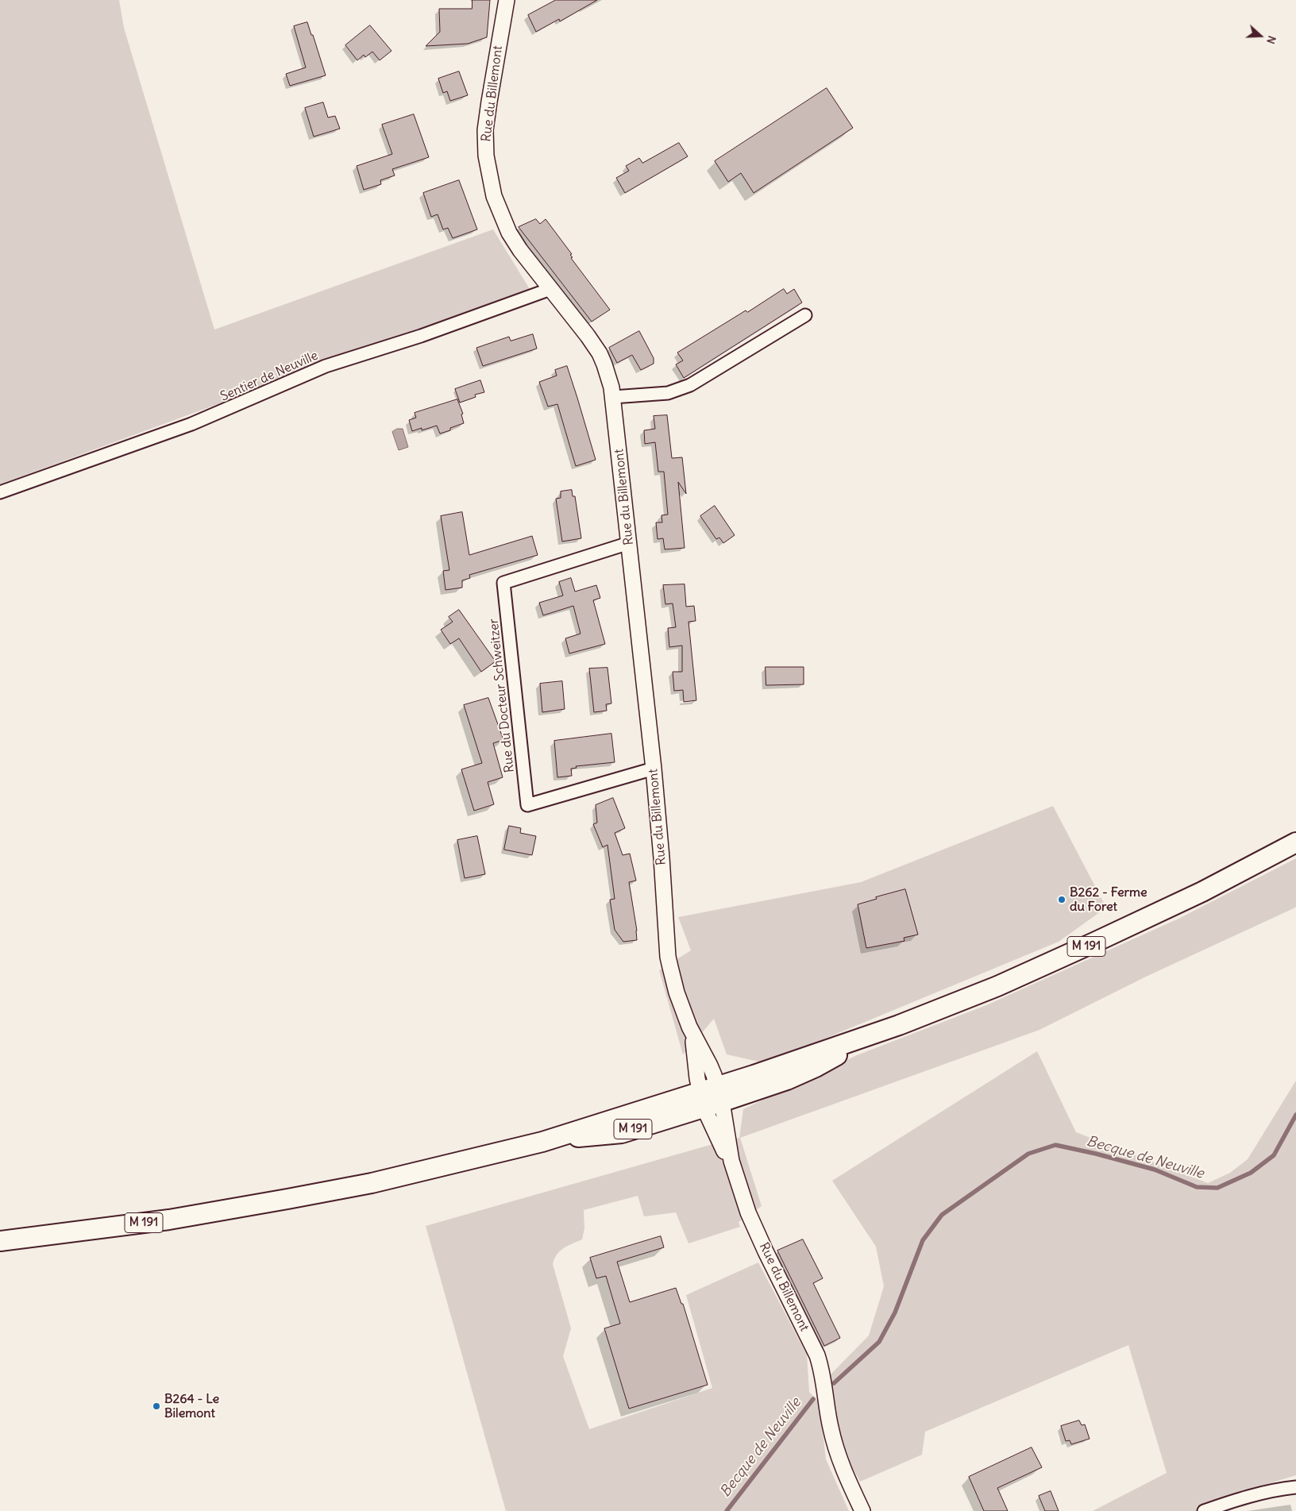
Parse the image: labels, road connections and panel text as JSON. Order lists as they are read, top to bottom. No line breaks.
{"streets":{"main road":["M 191"],"street":["Rue du Billemont","Sentier de Neuville","Rue du Docteur Schweitzer"]},"crossings":[["Rue du Billemont","Sentier de Neuville"],["Rue du Billemont","Rue du Docteur Schweitzer"],["Rue du Billemont","M 191"]],"water":["Becque de Neuville"],"places":["B262 - Ferme du Foret","B264 - Le Bilemont"],"north":"right"}
